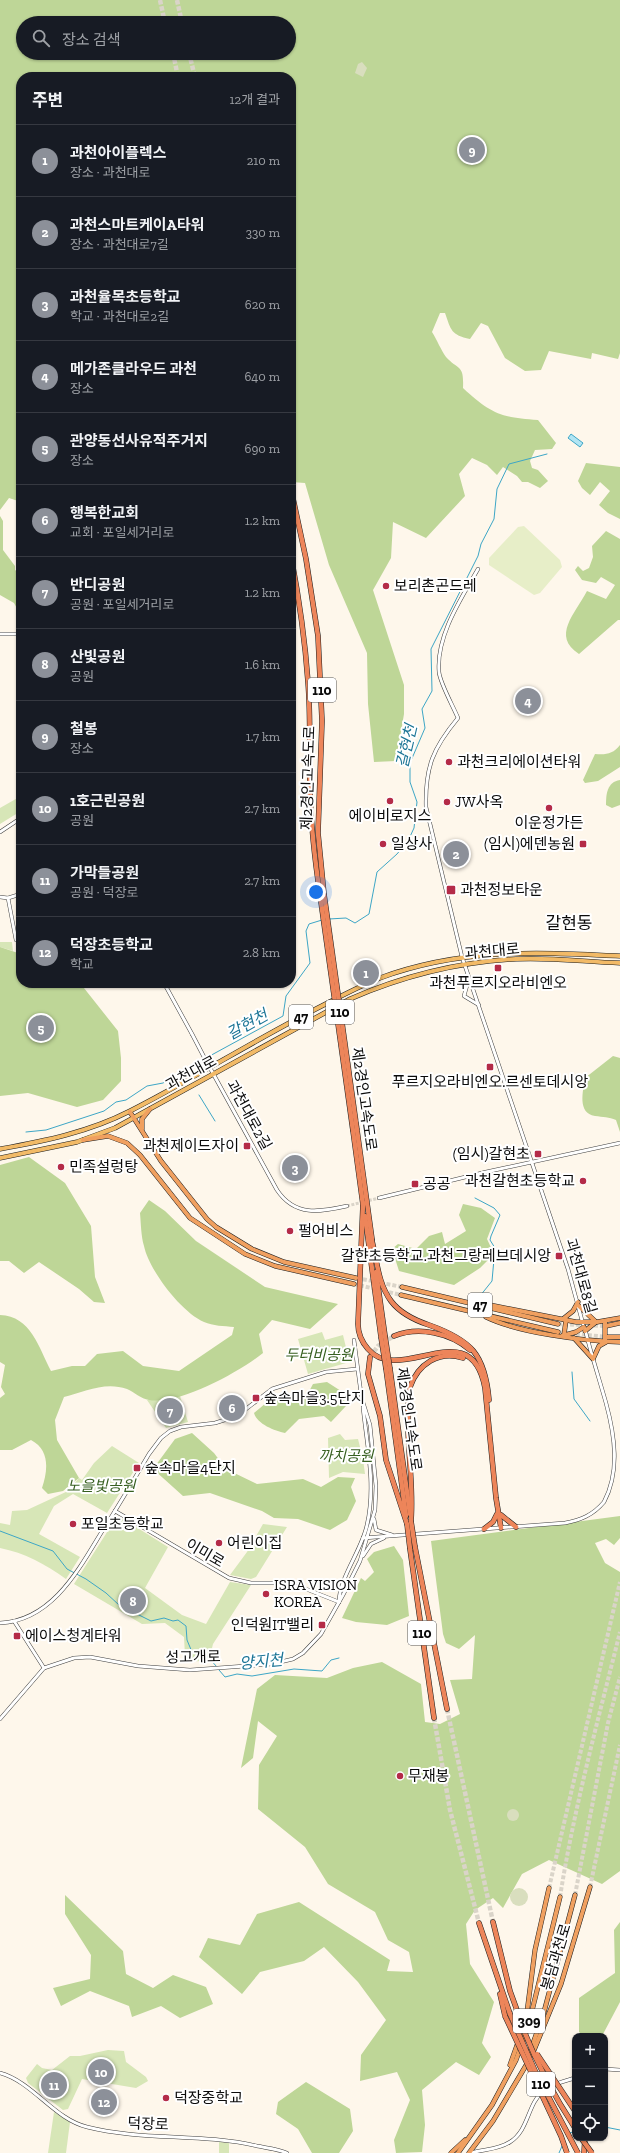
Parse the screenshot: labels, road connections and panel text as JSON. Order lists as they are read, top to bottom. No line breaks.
{"streets":{"highway":["110","제2경인고속도로","47","봉담과천로","309"],"main road":["과천대로"],"street":["과천대로2길","과천대로8길","이미로","성고개로","덕장로"]},"crossings":[["과천대로","과천대로2길"],["과천대로","과천대로8길"],["과천대로8길","성고개로"],["이미로","성고개로"]],"districts":["갈현동"],"water":["갈현천","양지천"],"parks":["두터비공원","까치공원","노을빛공원"],"places":{"other":["보리촌곤드레","과천크리에이션타워","에이비로지스","JW사옥","이운정가든","일상사","민족설렁탕","과천갈현초등학교","펄어비스","포일초등학교","어린이집","ISRA VISION KOREA","무재봉","덕장중학교"],"transit":["(임시)에덴농원","과천정보타운","과천푸르지오라비엔오","푸르지오라비엔오.르센토데시앙","과천제이드자이","(임시)갈현초","공공","갈햔초등학교.과천그랑레브데시앙","숲속마을3.5단지","숲속마을4단지","인덕원IT밸리","에이스청계타워"]},"page":{"search":"장소 검색","heading":["주변","12개 결과"],"list":[{"mark":"1","name":"과천아이플렉스","note":"장소 · 과천대로","value":"210 m"},{"mark":"2","name":"과천스마트케이A타워","note":"장소 · 과천대로7길","value":"330 m"},{"mark":"3","name":"과천율목초등학교","note":"학교 · 과천대로2길","value":"620 m"},{"mark":"4","name":"메가존클라우드 과천","note":"장소","value":"640 m"},{"mark":"5","name":"관양동선사유적주거지","note":"장소","value":"690 m"},{"mark":"6","name":"행복한교회","note":"교회 · 포일세거리로","value":"1.2 km"},{"mark":"7","name":"반디공원","note":"공원 · 포일세거리로","value":"1.2 km"},{"mark":"8","name":"산빛공원","note":"공원","value":"1.6 km"},{"mark":"9","name":"철봉","note":"장소","value":"1.7 km"},{"mark":"10","name":"1호근린공원","note":"공원","value":"2.7 km"},{"mark":"11","name":"가막들공원","note":"공원 · 덕장로","value":"2.7 km"},{"mark":"12","name":"덕장초등학교","note":"학교","value":"2.8 km"}],"pins":["9","4","2","1","5","3","6","7","8","10","11","12"],"map_buttons":["+","−"]}}
